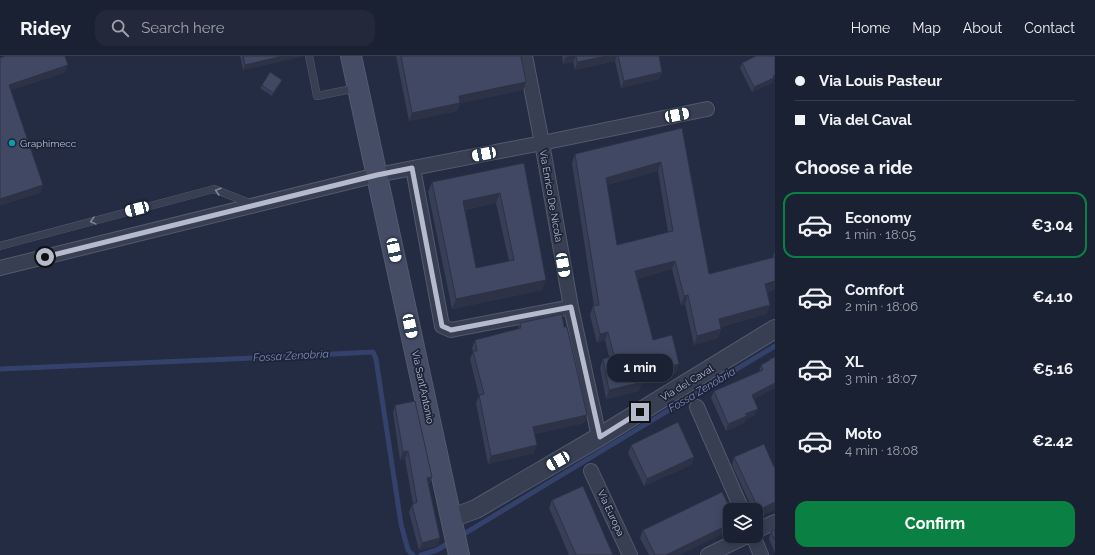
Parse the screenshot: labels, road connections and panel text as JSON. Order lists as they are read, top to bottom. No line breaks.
{"streets":{"main road":["Via Sant'Antonio"],"street":["Via Enrico De Nicola","Via del Caval","Via Europa"]},"crossings":[["Via Enrico De Nicola","Via del Caval"],["Via del Caval","Via Sant'Antonio"]],"water":["Fossa Zenobria"],"places":["Graphimecc"],"page":{"header":"Ridey","search":"Search here","nav":["Home","Map","About","Contact"],"banner":["Via Louis Pasteur","Via del Caval"],"heading":"Choose a ride","list":[{"name":"Economy","note":"1 min · 18:05","value":"€3.04"},{"name":"Comfort","note":"2 min · 18:06","value":"€4.10"},{"name":"XL","note":"3 min · 18:07","value":"€5.16"},{"name":"Moto","note":"4 min · 18:08","value":"€2.42"}],"bubble":"1 min","buttons":"Confirm"}}
